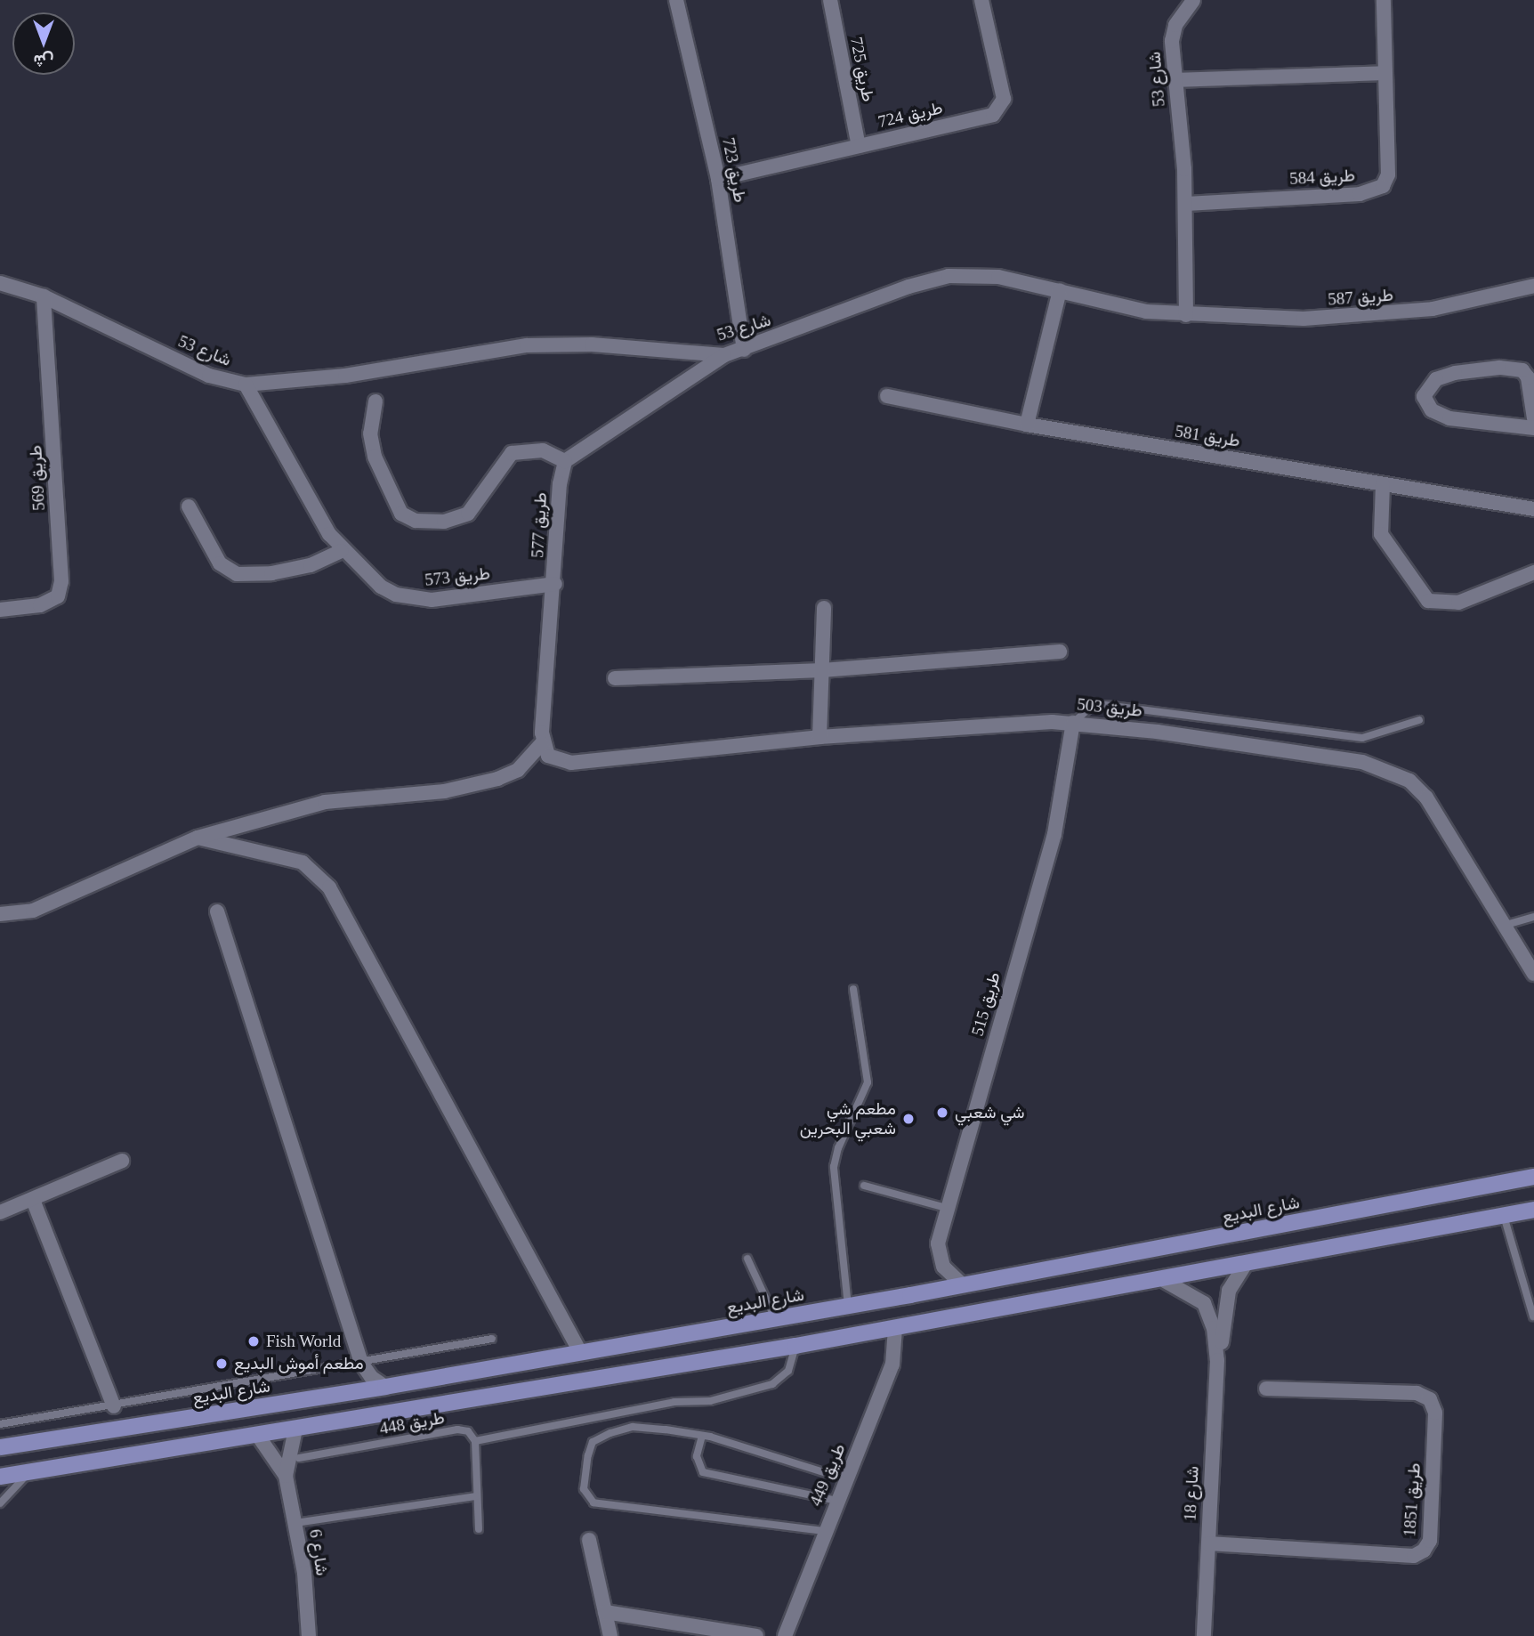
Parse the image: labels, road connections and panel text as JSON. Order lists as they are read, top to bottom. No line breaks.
{"streets":{"main road":["شارع البديع"],"street":["طريق 725","شارع 53","طريق 724","طريق 723","طريق 584","طريق 587","طريق 581","طريق 569","طريق 577","طريق 573","طريق 503","طريق 515","طريق 449","شارع 18","طريق 1851","شارع 6"],"lane":["طريق 448"]},"crossings":[["طريق 725","طريق 724"],["شارع 53","طريق 723"],["شارع 53","طريق 584"],["شارع 53","طريق 587"],["شارع 53","طريق 569"],["شارع 53","طريق 573"],["طريق 724","طريق 723"],["طريق 577","طريق 573"],["طريق 577","طريق 503"],["طريق 503","طريق 515"],["طريق 515","شارع البديع"],["شارع 18","طريق 1851"]],"places":["شي شعبي","مطعم شي شعبي البحرين","Fish World","مطعم أموش البديع"],"north":"bottom"}
